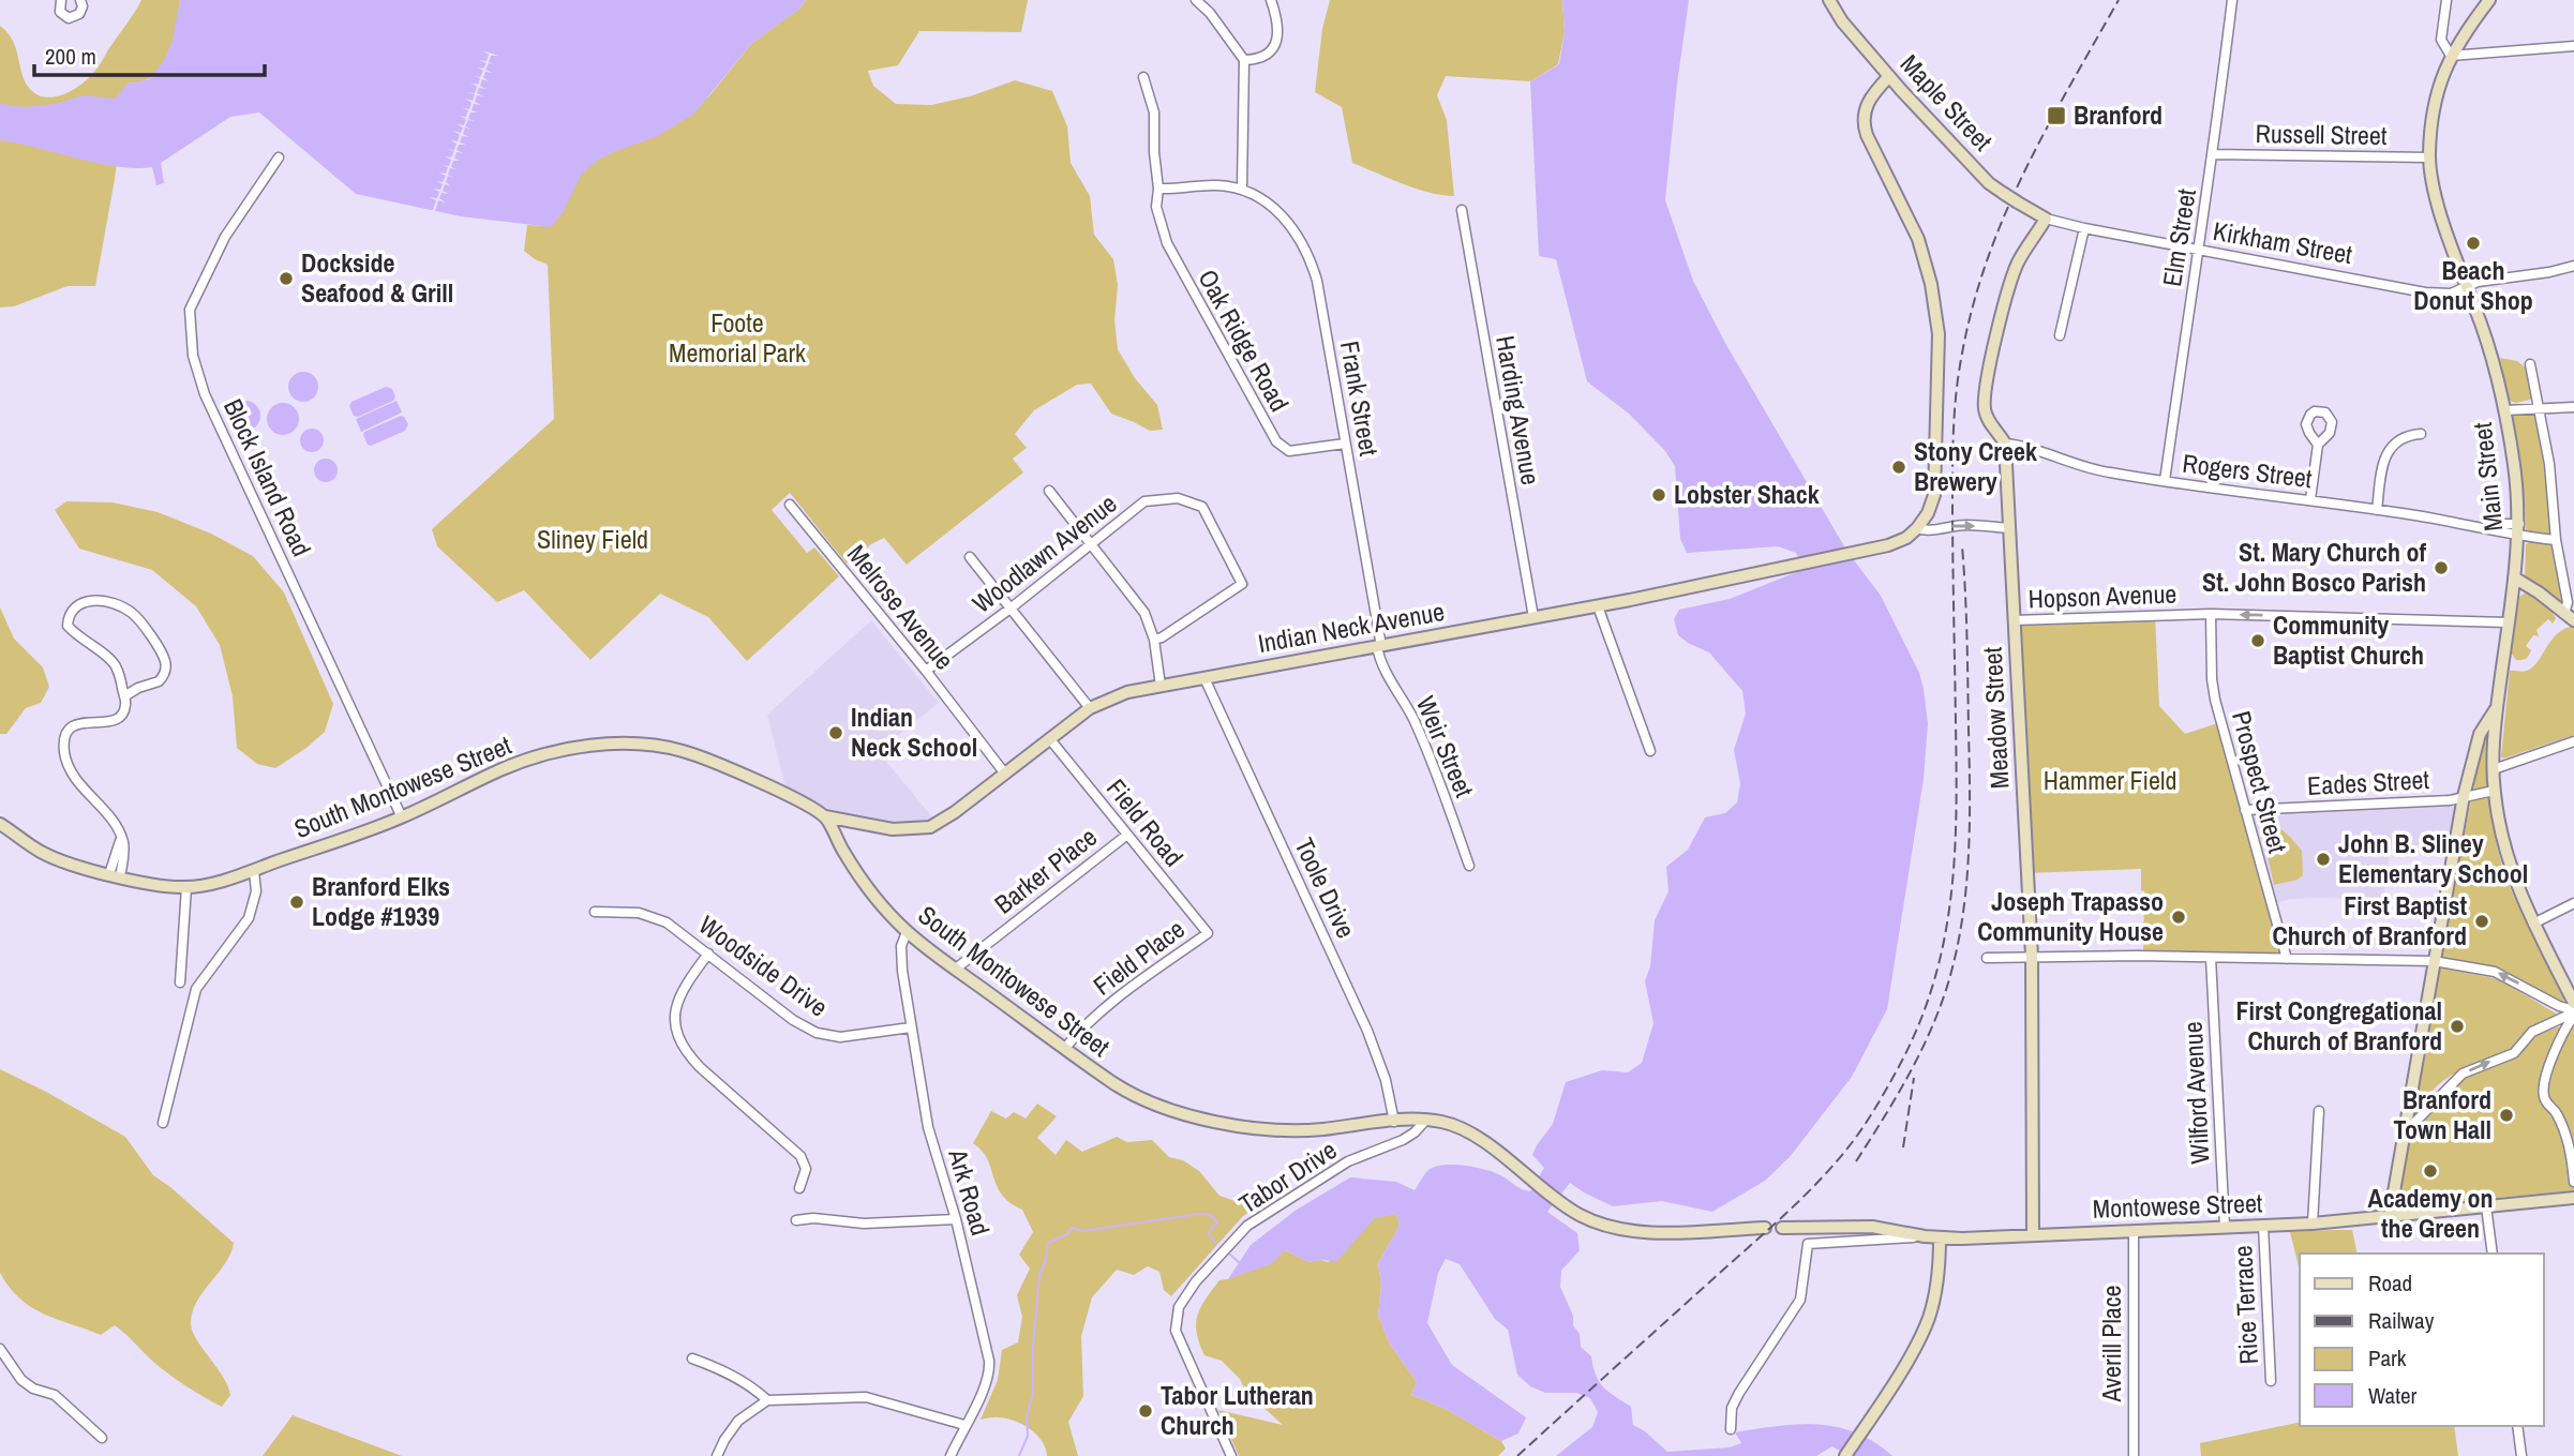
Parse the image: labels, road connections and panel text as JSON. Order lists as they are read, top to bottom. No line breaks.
{"streets":{"main road":["Maple Street","Main Street","Indian Neck Avenue","Meadow Street","South Montowese Street","Montowese Street"],"street":["Russell Street","Elm Street","Kirkham Street","Oak Ridge Road","Frank Street","Harding Avenue","Rogers Street","Block Island Road","Woodlawn Avenue","Hopson Avenue","Melrose Avenue","Weir Street","Prospect Street","Eades Street","Field Road","Barker Place","Toole Drive","Field Place","Woodside Drive","Wilford Avenue","Tabor Drive","Ark Road","Rice Terrace","Averill Place"]},"crossings":[["Maple Street","Kirkham Street"],["Maple Street","Meadow Street"],["Russell Street","Elm Street"],["Russell Street","Main Street"],["Elm Street","Kirkham Street"],["Elm Street","Rogers Street"],["Kirkham Street","Main Street"],["Kirkham Street","Meadow Street"],["Oak Ridge Road","Frank Street"],["Frank Street","Indian Neck Avenue"],["Frank Street","Weir Street"],["Harding Avenue","Indian Neck Avenue"],["Rogers Street","Main Street"],["Rogers Street","Meadow Street"],["Main Street","Hopson Avenue"],["Main Street","Eades Street"],["Block Island Road","South Montowese Street"],["Woodlawn Avenue","Melrose Avenue"],["Hopson Avenue","Meadow Street"],["Hopson Avenue","Prospect Street"],["Melrose Avenue","Indian Neck Avenue"],["Indian Neck Avenue","Meadow Street"],["Indian Neck Avenue","Weir Street"],["Indian Neck Avenue","South Montowese Street"],["Indian Neck Avenue","Field Road"],["Indian Neck Avenue","Toole Drive"],["Meadow Street","Montowese Street"],["Prospect Street","Eades Street"],["South Montowese Street","Barker Place"],["South Montowese Street","Toole Drive"],["South Montowese Street","Field Place"],["South Montowese Street","Tabor Drive"],["South Montowese Street","Ark Road"],["Field Road","Barker Place"],["Field Road","Field Place"],["Woodside Drive","Ark Road"],["Wilford Avenue","Montowese Street"],["Montowese Street","Rice Terrace"],["Montowese Street","Averill Place"]],"one_way":["Hopson Avenue"],"parks":["Foote Memorial Park","Sliney Field","Hammer Field"],"places":{"transit":["Branford"],"other":["Beach Donut Shop","Dockside Seafood & Grill","Stony Creek Brewery","Lobster Shack","St. Mary Church of St. John Bosco Parish","Community Baptist Church","Indian Neck School","John B. Sliney Elementary School","Branford Elks Lodge #1939","Joseph Trapasso Community House","First Baptist Church of Branford","First Congregational Church of Branford","Branford Town Hall","Academy on the Green","Tabor Lutheran Church"]},"legend":["Road","Railway","Park","Water"],"scale_bar":"200 m"}
